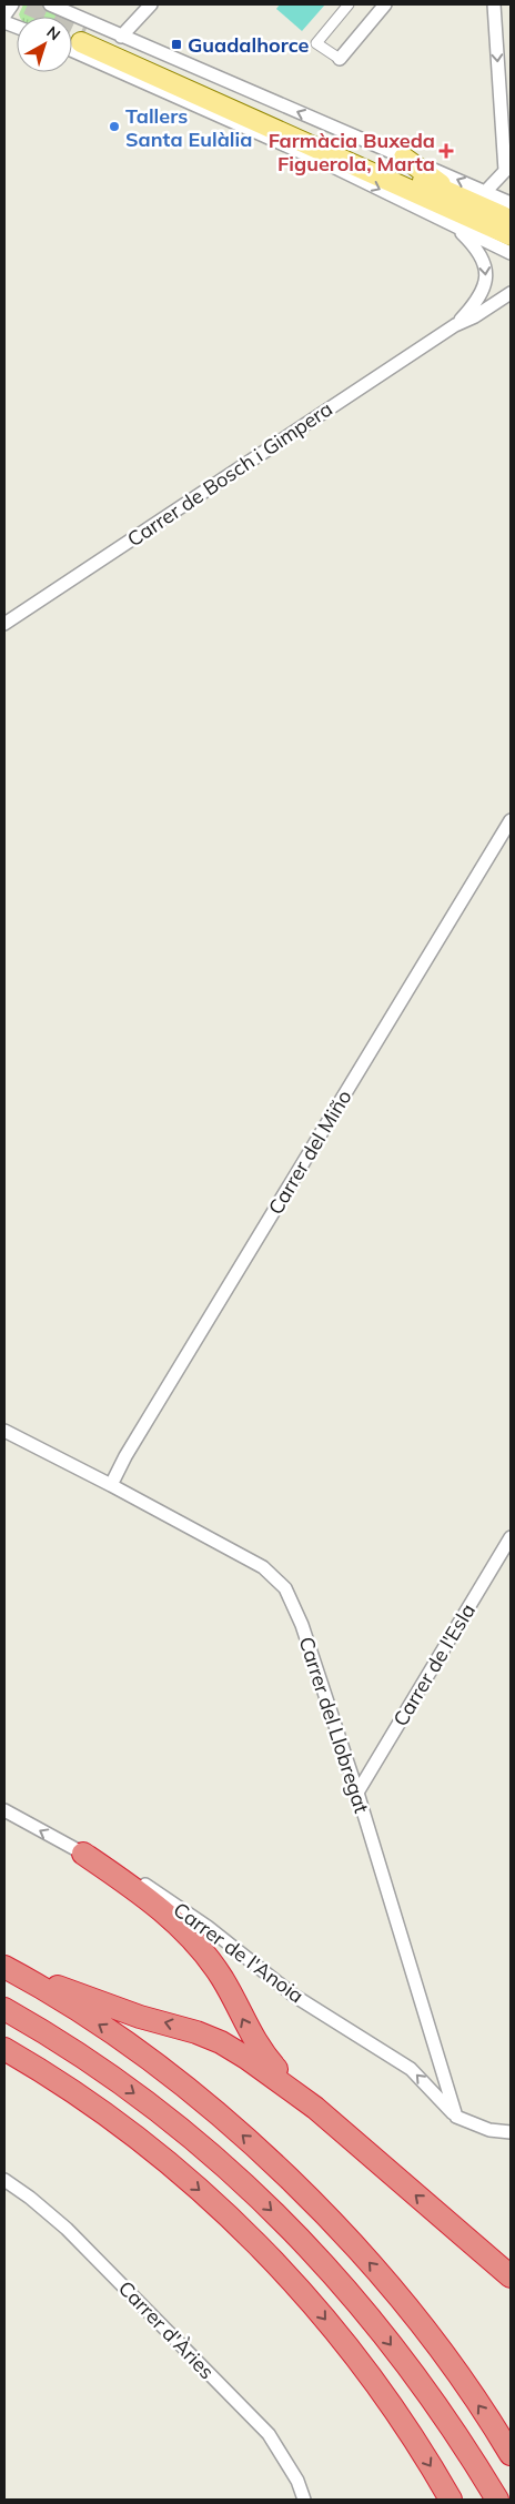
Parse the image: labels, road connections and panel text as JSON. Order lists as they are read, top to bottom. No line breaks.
{"streets":{"street":["Carrer de Bosch i Gimpera","Carrer del Miño","Carrer de l'Esla","Carrer del Llobregat","Carrer de l'Anoia","Carrer d'Àries"]},"crossings":[["Carrer del Miño","Carrer del Llobregat"],["Carrer de l'Esla","Carrer del Llobregat"],["Carrer del Llobregat","Carrer de l'Anoia"]],"one_way":["Carrer de l'Anoia"],"places":{"transit":["Guadalhorce"],"other":["Tallers Santa Eulàlia"],"health":["Farmàcia Buxeda Figuerola, Marta"]},"north":"top right"}
